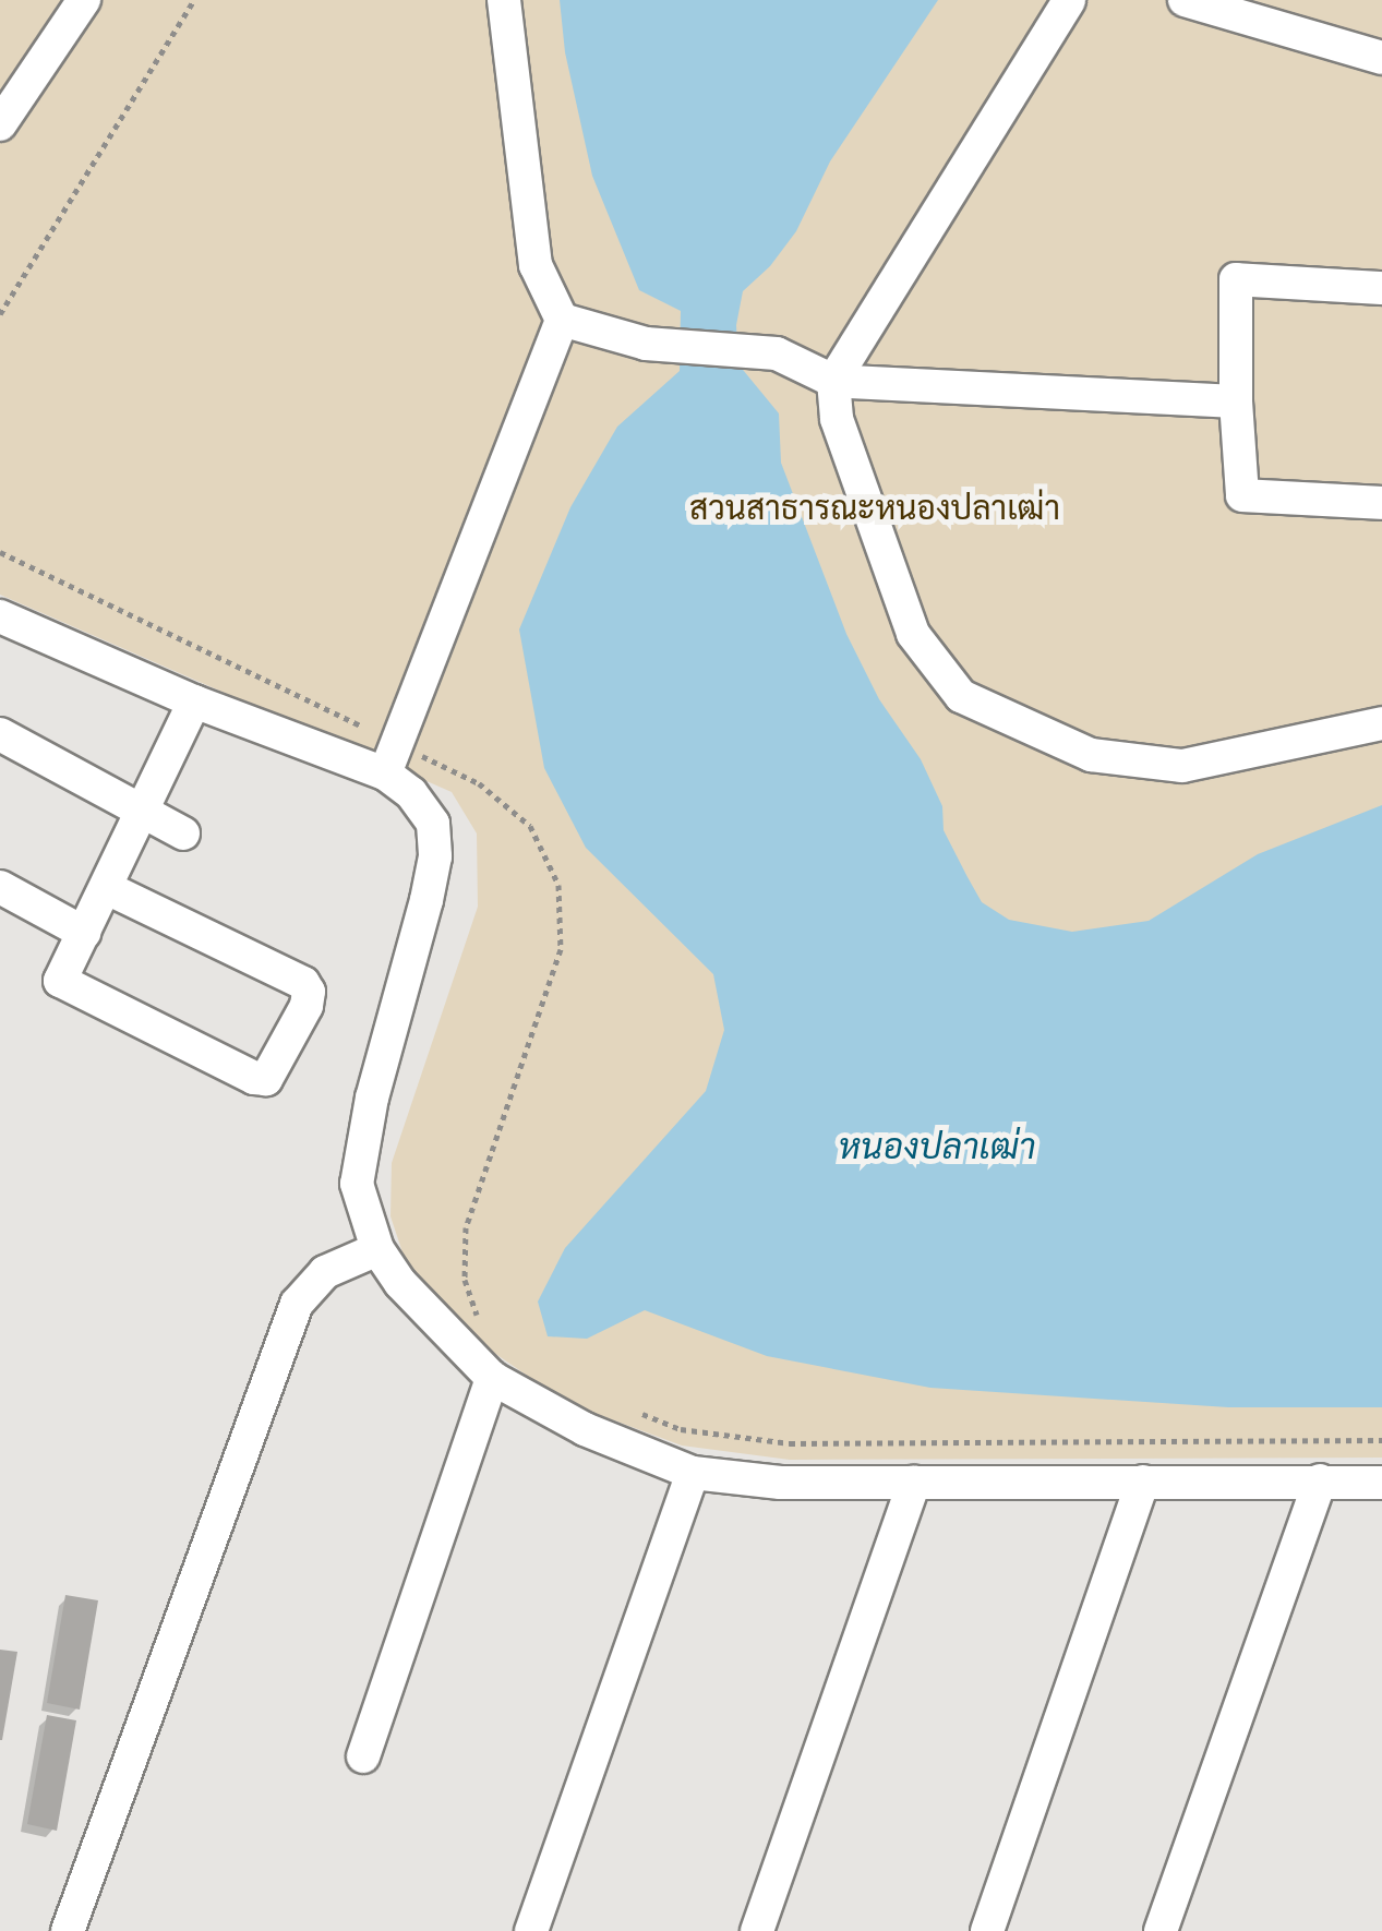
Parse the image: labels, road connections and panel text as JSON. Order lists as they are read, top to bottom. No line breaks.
{"water":["หนองปลาเฒ่า"],"parks":["สวนสาธารณะหนองปลาเฒ่า"]}
